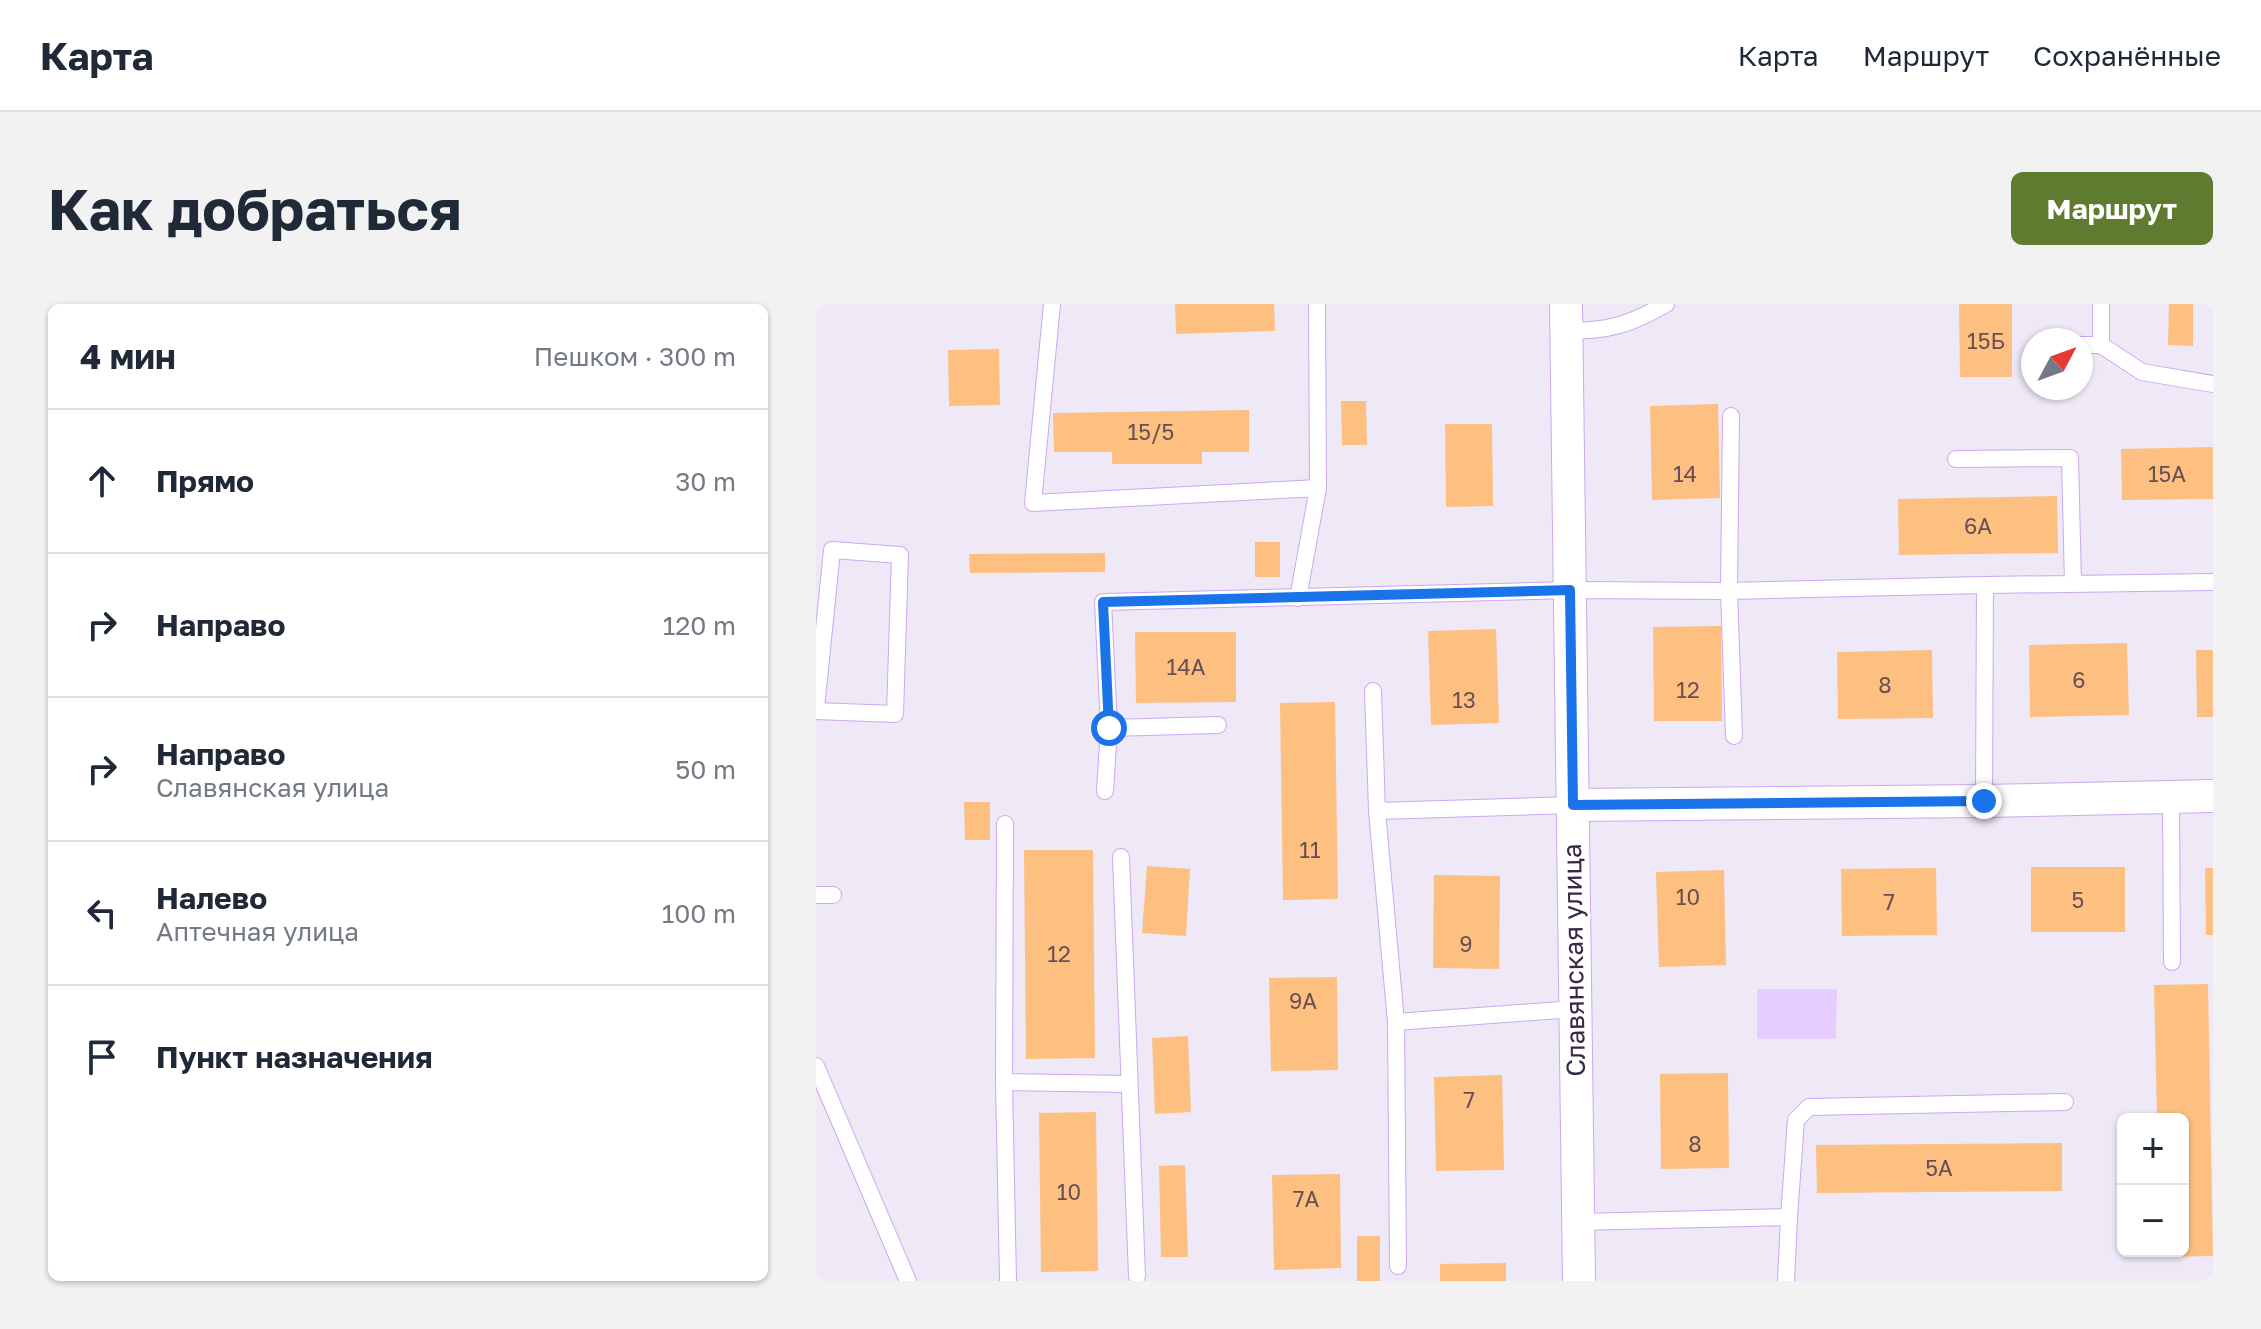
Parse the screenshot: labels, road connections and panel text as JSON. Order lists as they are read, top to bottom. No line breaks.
{"streets":{"street":["Славянская улица"]},"house_numbers":["15Б","15/5","14","15А","6А","14А","6","8","12","13","11","10","5","7","9","12","9А","7","8","5А","10","7А"],"north":"top right","page":{"header":"Карта","nav":["Карта","Маршрут","Сохранённые"],"buttons":"Маршрут","title":"Как добраться","heading":["4 мин","Пешком · 300 m"],"list":[["Прямо","30 m"],["Направо","120 m"],["Направо","Славянская улица","50 m"],["Налево","Аптечная улица","100 m"],"Пункт назначения"],"map_buttons":["+","−"]}}
